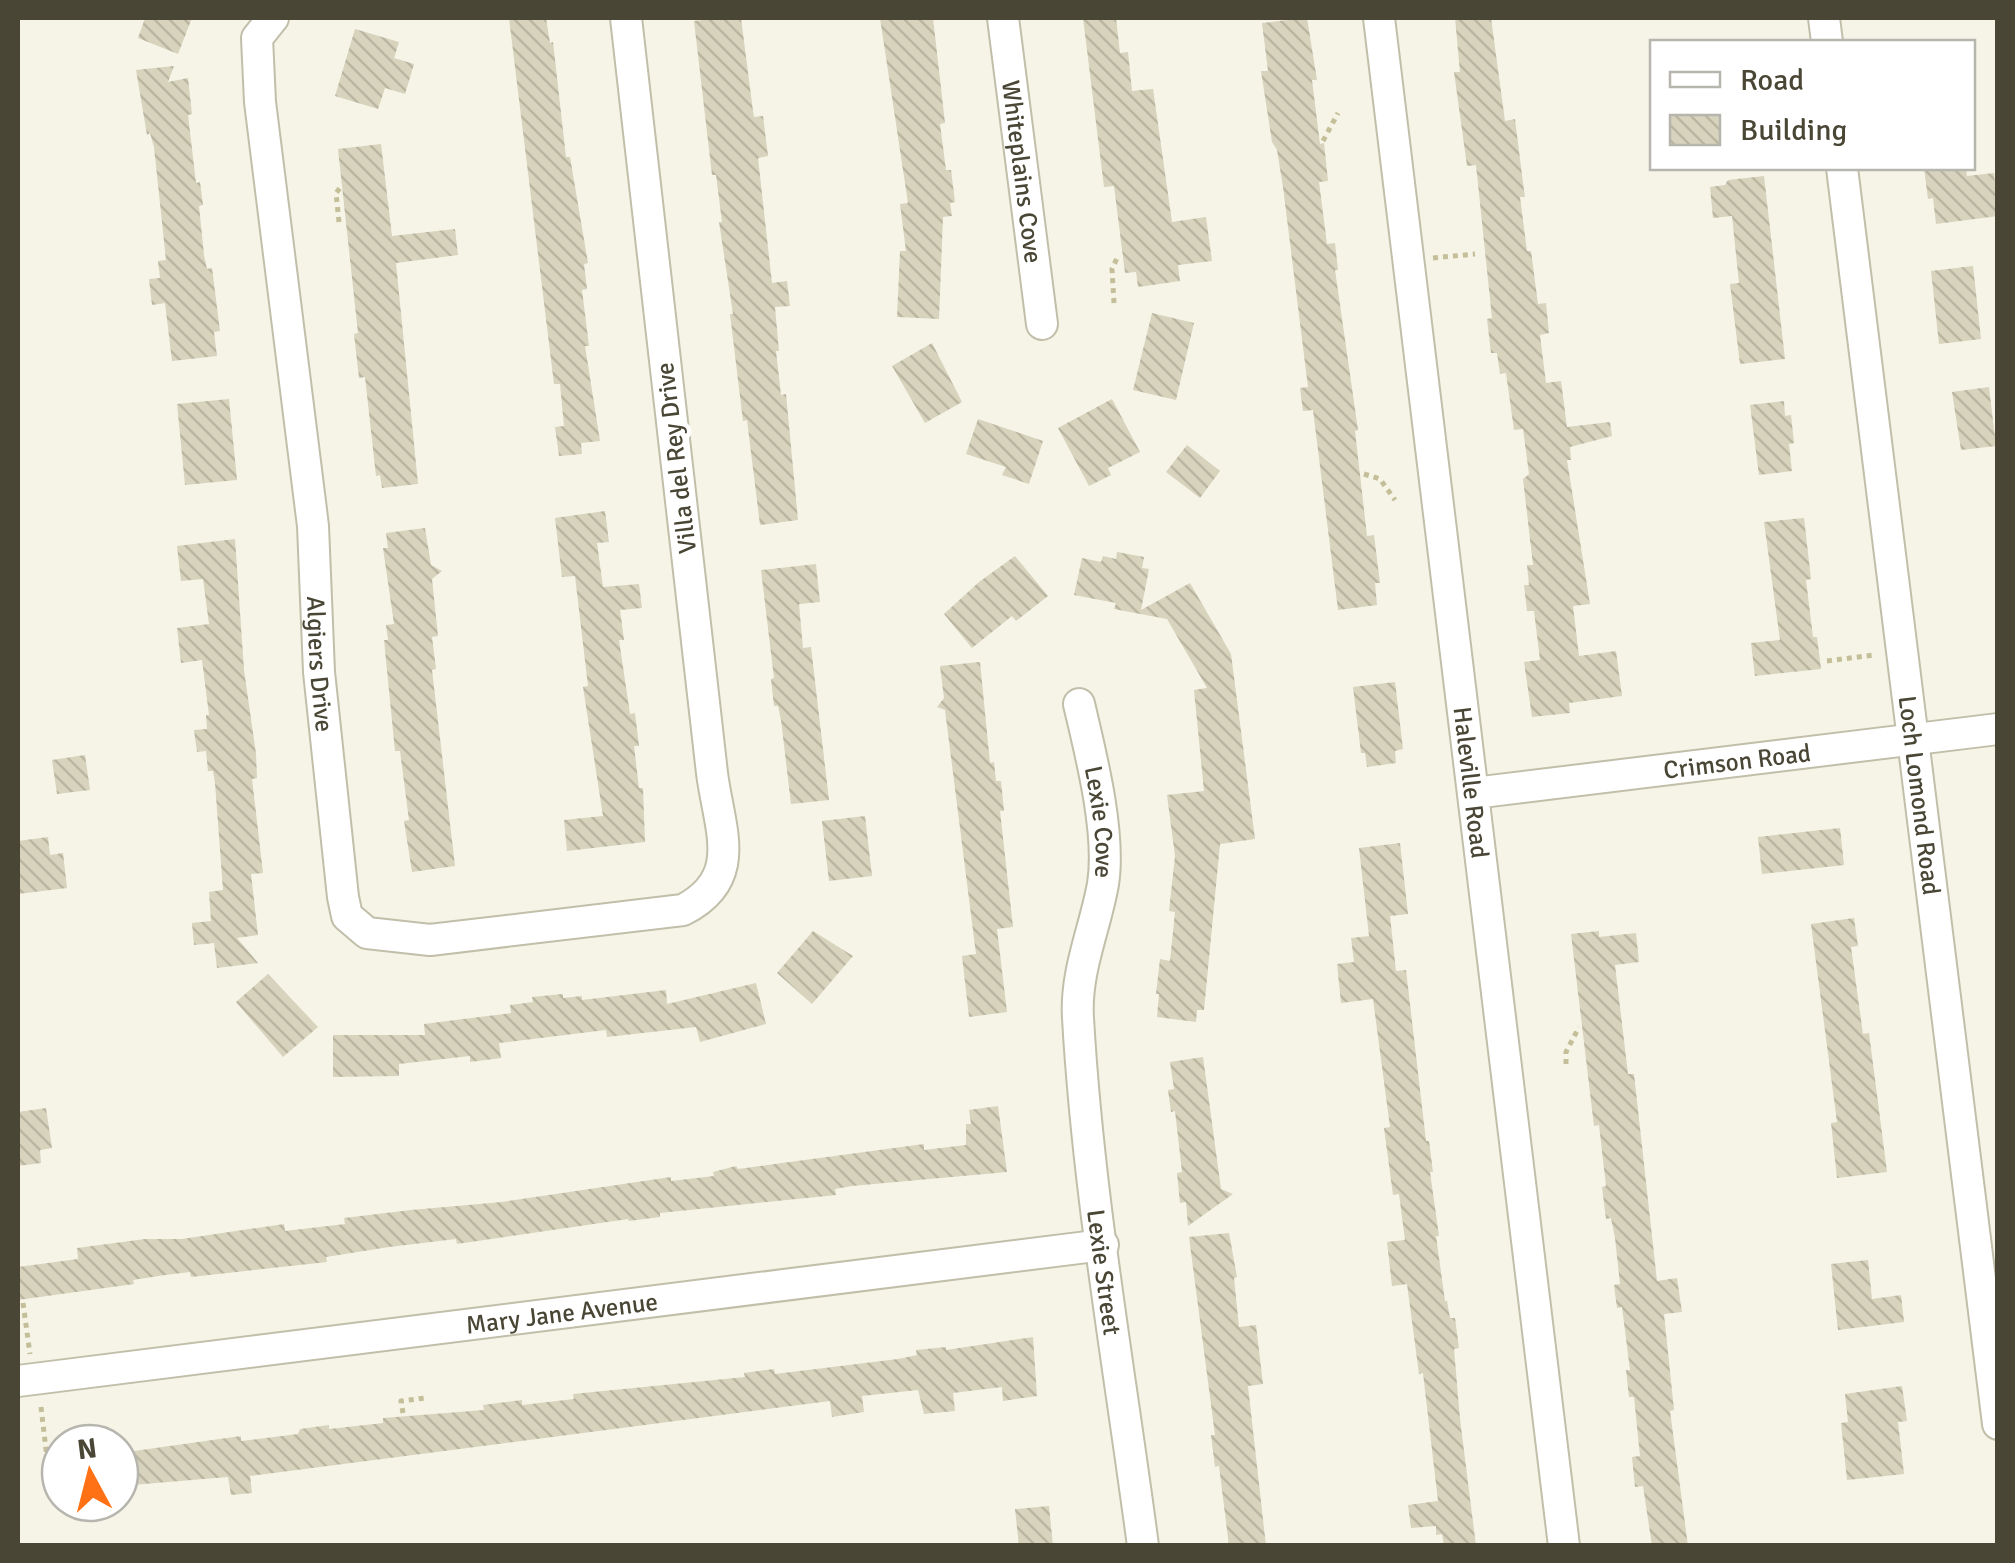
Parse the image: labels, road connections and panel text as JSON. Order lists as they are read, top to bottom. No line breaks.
{"streets":{"street":["Whiteplains Cove","Villa del Rey Drive","Algiers Drive","Crimson Road","Haleville Road","Loch Lomond Road","Lexie Cove","Lexie Street","Mary Jane Avenue"]},"crossings":[["Villa del Rey Drive","Algiers Drive"],["Crimson Road","Haleville Road"],["Crimson Road","Loch Lomond Road"],["Lexie Cove","Lexie Street"],["Lexie Street","Mary Jane Avenue"]],"legend":["Road","Building"],"north":"top"}
